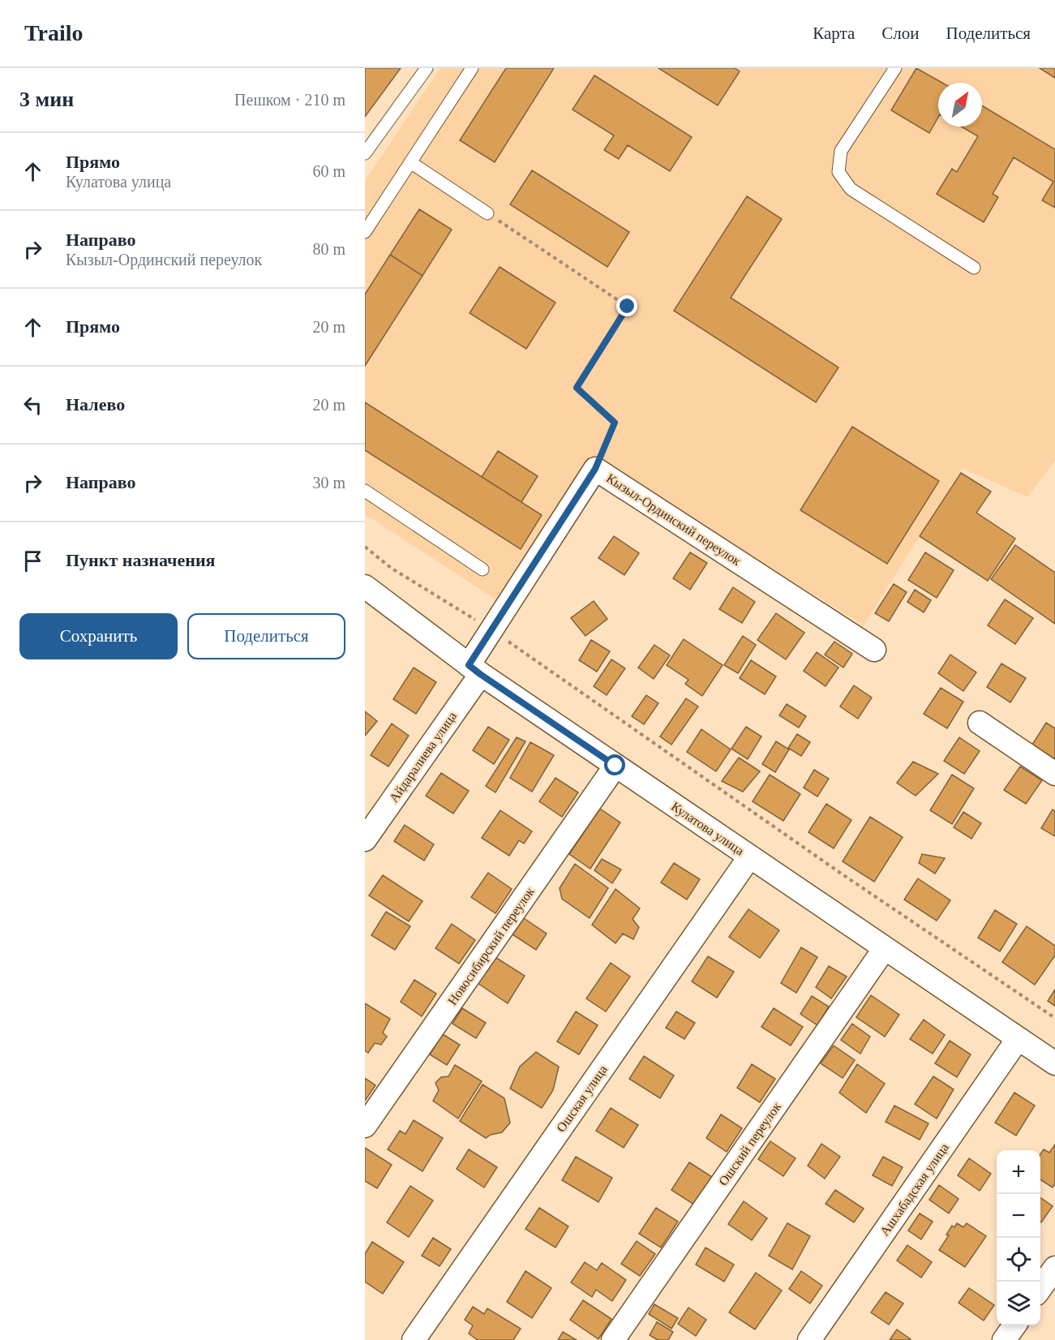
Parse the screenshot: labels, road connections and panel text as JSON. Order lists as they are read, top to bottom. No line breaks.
{"streets":{"street":["Кызыл-Ординский переулок","Айдаралиева улица","Кулатова улица","Новосибирский переулок","Ошская улица","Ошский переулок","Ашхабадская улица"]},"crossings":[["Кызыл-Ординский переулок","Айдаралиева улица"],["Кызыл-Ординский переулок","Кулатова улица"],["Айдаралиева улица","Кулатова улица"],["Кулатова улица","Новосибирский переулок"],["Кулатова улица","Ошская улица"],["Кулатова улица","Ошский переулок"],["Кулатова улица","Ашхабадская улица"]],"north":"top right","page":{"header":"Trailo","nav":["Карта","Слои","Поделиться"],"heading":["3 мин","Пешком · 210 m"],"list":[["Прямо","Кулатова улица","60 m"],["Направо","Кызыл-Ординский переулок","80 m"],["Прямо","20 m"],["Налево","20 m"],["Направо","30 m"],"Пункт назначения"],"buttons":["Сохранить","Поделиться"],"map_buttons":["+","−"]}}
